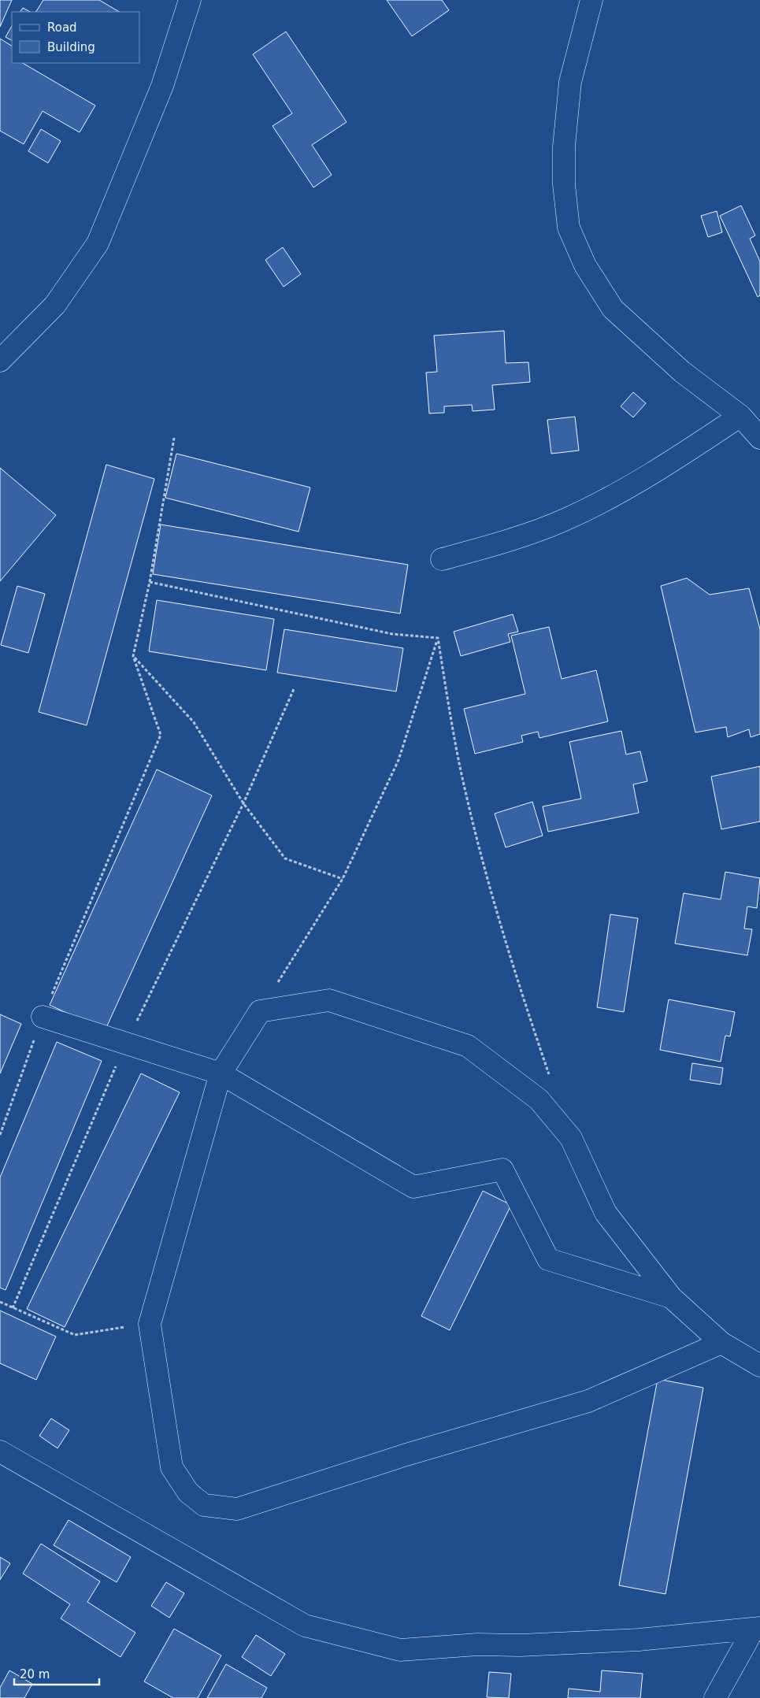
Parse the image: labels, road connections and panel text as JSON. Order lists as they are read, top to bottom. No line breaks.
{"legend":["Road","Building"],"scale_bar":"20 m"}
